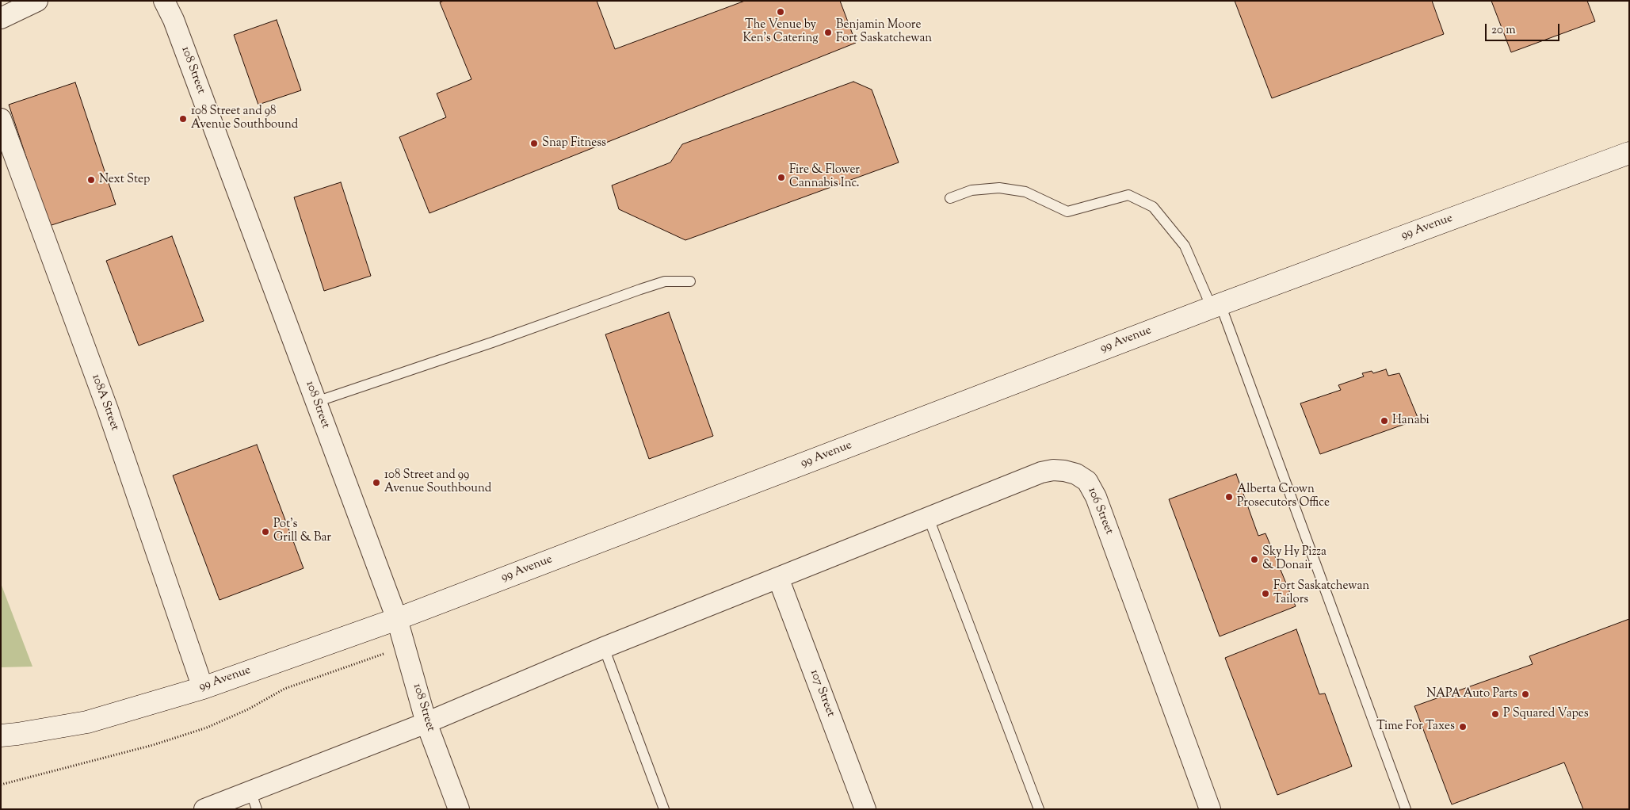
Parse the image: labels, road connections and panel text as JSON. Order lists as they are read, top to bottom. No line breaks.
{"streets":{"main road":["99 Avenue"],"street":["108 Street","108A Street","106 Street","107 Street"]},"crossings":[["108 Street","99 Avenue"],["108 Street","106 Street"],["99 Avenue","108A Street"],["106 Street","107 Street"]],"places":["The Venue by Ken’s Catering","Benjamin Moore Fort Saskatchewan","108 Street and 98 Avenue Southbound","Snap Fitness","Fire & Flower Cannabis Inc.","Next Step","Hanabi","108 Street and 99 Avenue Southbound","Alberta Crown Prosecutors Office","Pot's Grill & Bar","Sky Hy Pizza & Donair","Fort Saskatchewan Tailors","NAPA Auto Parts","P Squared Vapes","Time For Taxes"],"scale_bar":"20 m"}
